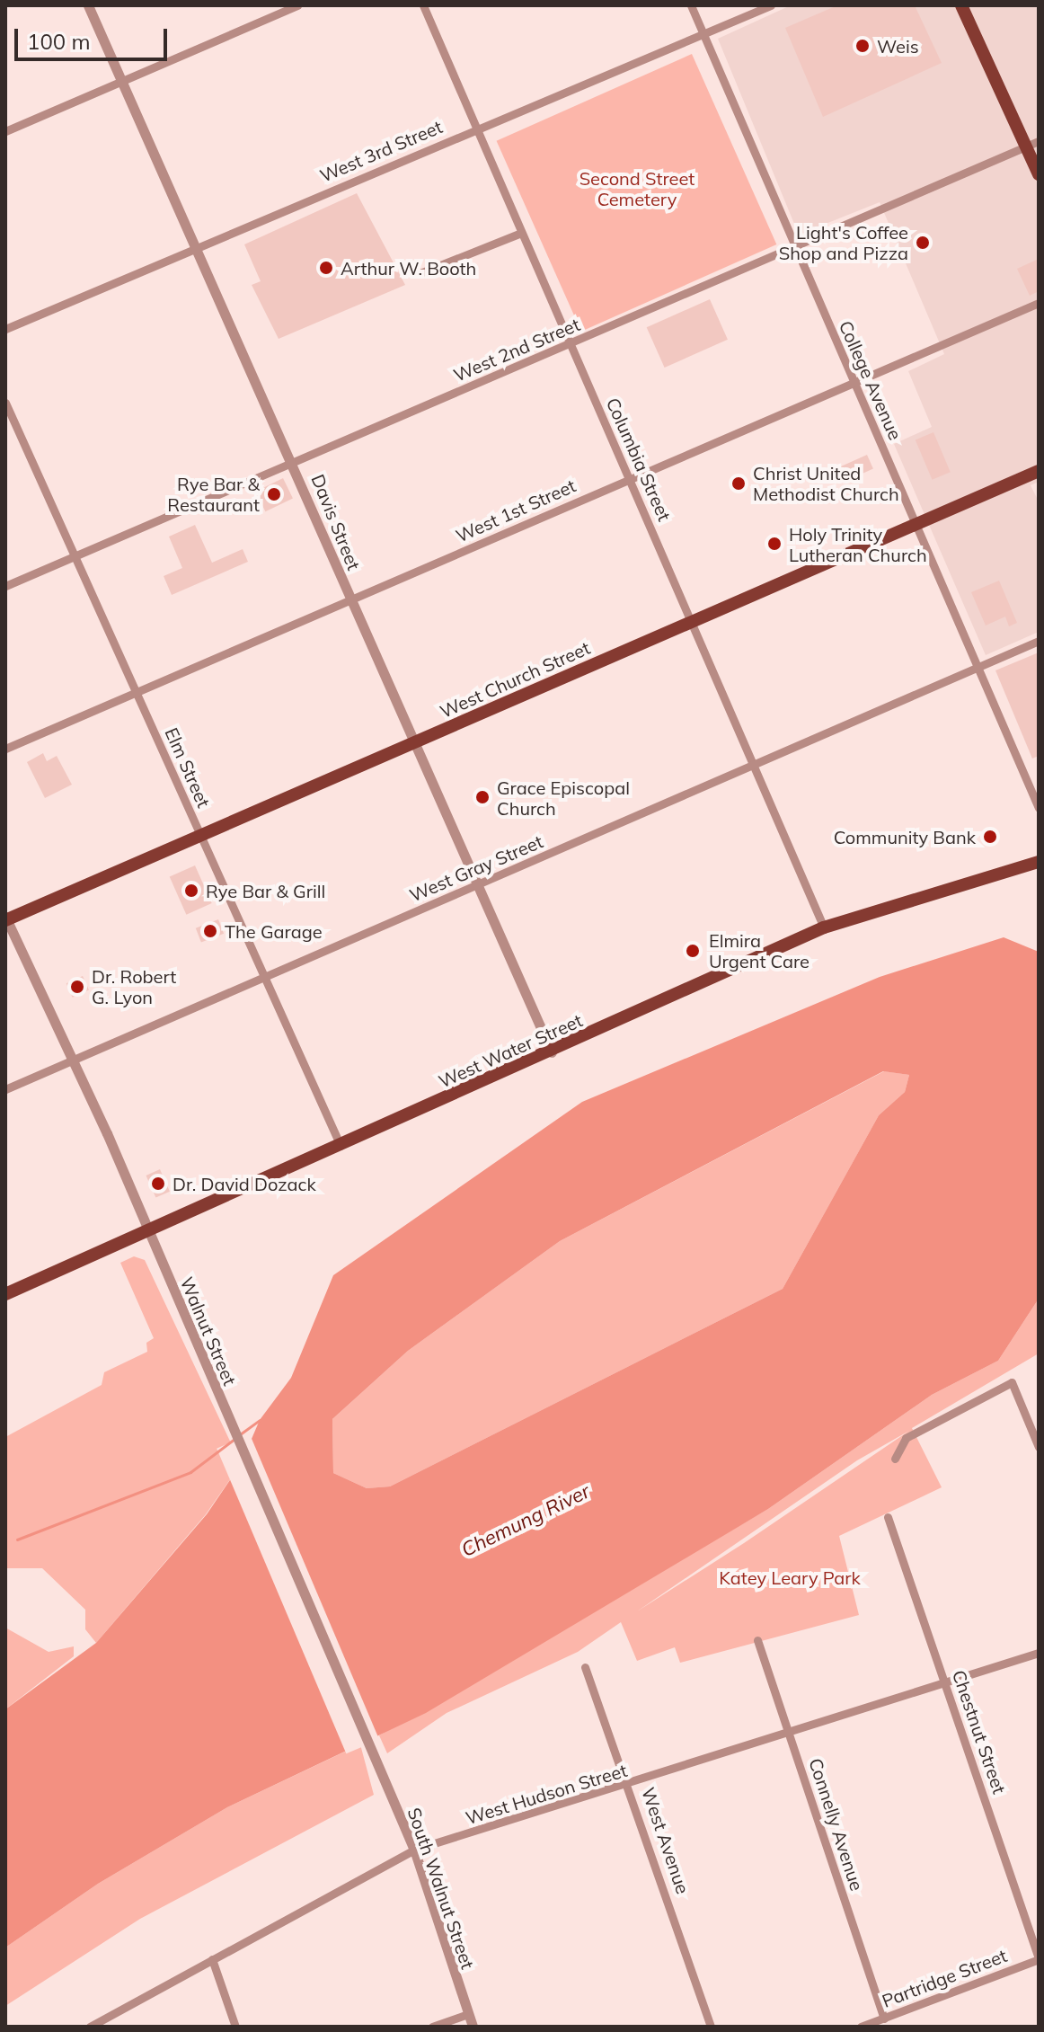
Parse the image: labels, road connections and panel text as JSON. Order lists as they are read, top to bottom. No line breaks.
{"streets":{"main road":["West Church Street","West Water Street"],"street":["West 3rd Street","West 2nd Street","College Avenue","Columbia Street","West 1st Street","Davis Street","Elm Street","West Gray Street","Walnut Street","Chestnut Street","West Hudson Street","Connelly Avenue","West Avenue","South Walnut Street","Partridge Street"]},"crossings":[["West 3rd Street","College Avenue"],["West 3rd Street","Columbia Street"],["West 3rd Street","Davis Street"],["West 2nd Street","College Avenue"],["West 2nd Street","Columbia Street"],["West 2nd Street","Davis Street"],["West 2nd Street","Elm Street"],["College Avenue","West 1st Street"],["College Avenue","West Church Street"],["College Avenue","West Gray Street"],["Columbia Street","West 1st Street"],["Columbia Street","West Church Street"],["Columbia Street","West Gray Street"],["Columbia Street","West Water Street"],["West 1st Street","Davis Street"],["West 1st Street","Elm Street"],["Davis Street","West Church Street"],["Davis Street","West Gray Street"],["Davis Street","West Water Street"],["West Church Street","Elm Street"],["West Church Street","Walnut Street"],["Elm Street","West Gray Street"],["Elm Street","West Water Street"],["West Gray Street","Walnut Street"],["West Water Street","Walnut Street"],["Walnut Street","South Walnut Street"],["Chestnut Street","West Hudson Street"],["Chestnut Street","Partridge Street"],["West Hudson Street","Connelly Avenue"],["West Hudson Street","West Avenue"],["West Hudson Street","South Walnut Street"],["Connelly Avenue","Partridge Street"]],"water":["Chemung River"],"parks":["Second Street Cemetery","Katey Leary Park"],"places":["Weis","Light's Coffee Shop and Pizza","Arthur W. Booth","Christ United Methodist Church","Rye Bar & Restaurant","Holy Trinity Lutheran Church","Grace Episcopal Church","Community Bank","Rye Bar & Grill","The Garage","Elmira Urgent Care","Dr. Robert G. Lyon","Dr. David Dozack"],"scale_bar":"100 m"}
